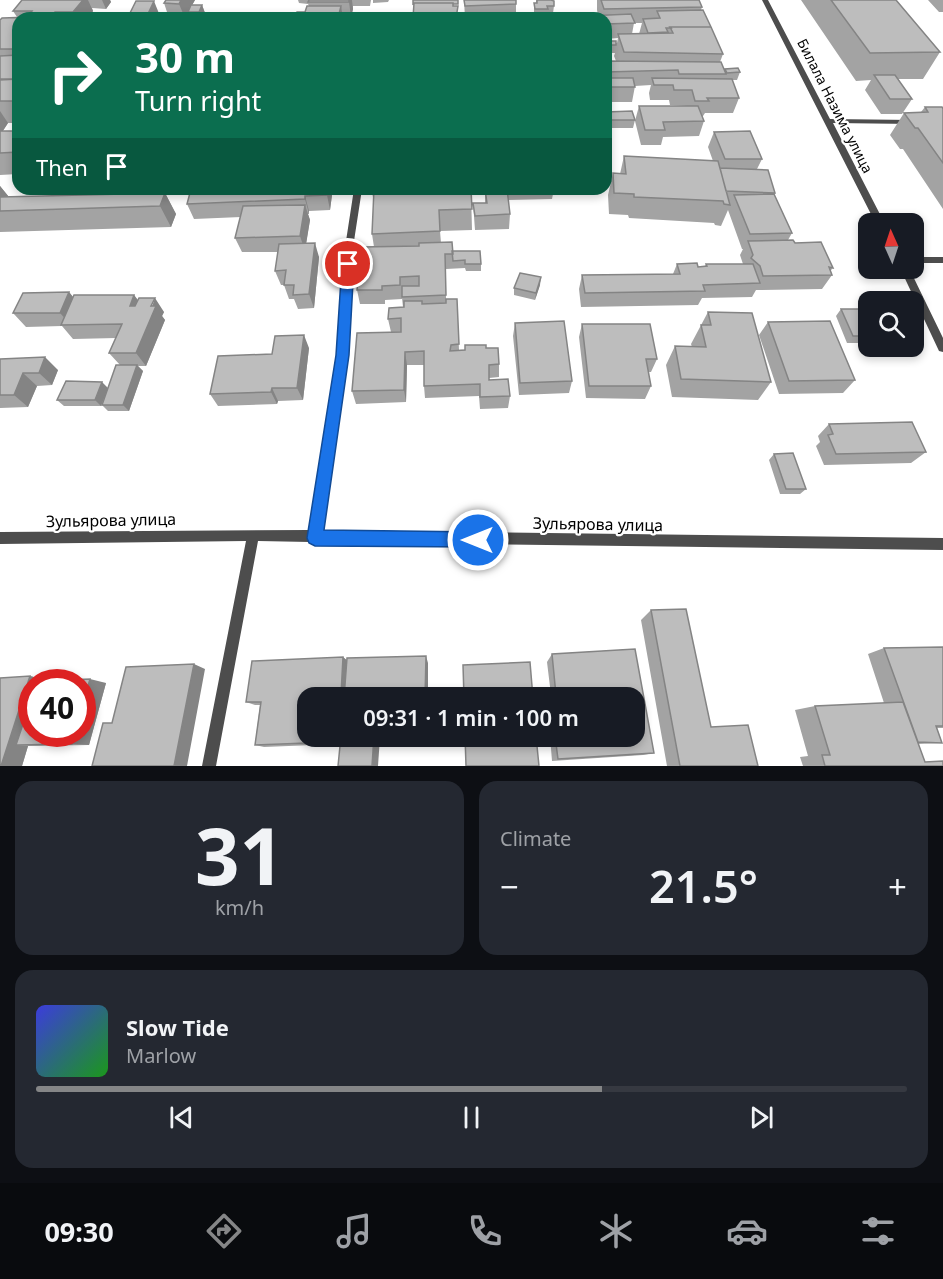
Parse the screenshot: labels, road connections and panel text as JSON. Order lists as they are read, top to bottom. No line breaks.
{"streets":{"street":["Билала Назима улица","Зульярова улица"]},"north":"top","page":{"turn":["30 m","Turn right"],"then":"Then","limit":"40","trip":"09:31 · 1 min · 100 m","tile":[["31","km/h"],"Climate"],"heat":["−","21.5°","+"],"song":["Slow Tide","Marlow"],"tabs":"09:30"}}
